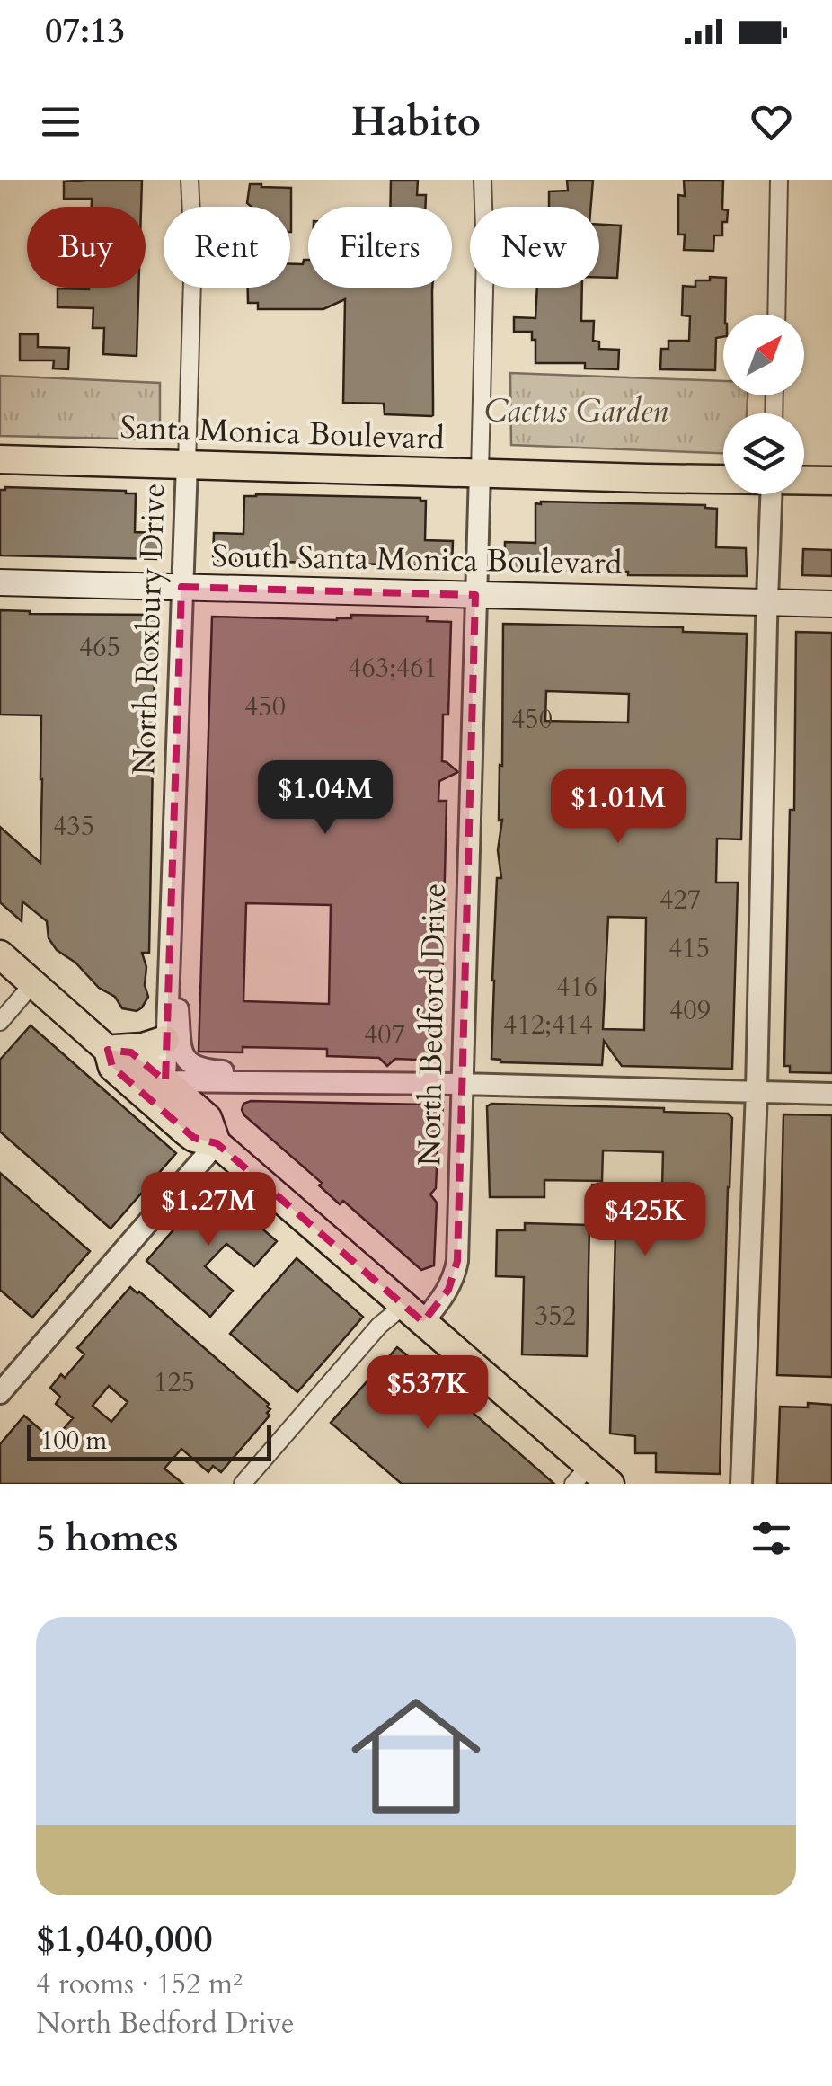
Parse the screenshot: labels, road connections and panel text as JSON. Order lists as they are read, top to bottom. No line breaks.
{"streets":{"main road":["Santa Monica Boulevard","South Santa Monica Boulevard"],"street":["North Roxbury Drive","North Bedford Drive"]},"crossings":[["Santa Monica Boulevard","North Roxbury Drive"],["Santa Monica Boulevard","North Bedford Drive"],["South Santa Monica Boulevard","North Roxbury Drive"],["South Santa Monica Boulevard","North Bedford Drive"]],"parks":["Cactus Garden"],"house_numbers":["465","463;461","450","450","435","427","415","416","409","412;414","407","352","125"],"scale_bar":"100 m","north":"top right","page":{"status":"07:13","header":"Habito","chip":["Buy","Rent","Filters","New"],"price":["$1.04M","$1.01M","$1.27M","$425K","$537K"],"scale":"100 m","heading":"5 homes","list":[{"name":"$1,040,000","note":"4 rooms · 152 m² · North Bedford Drive"}]}}
